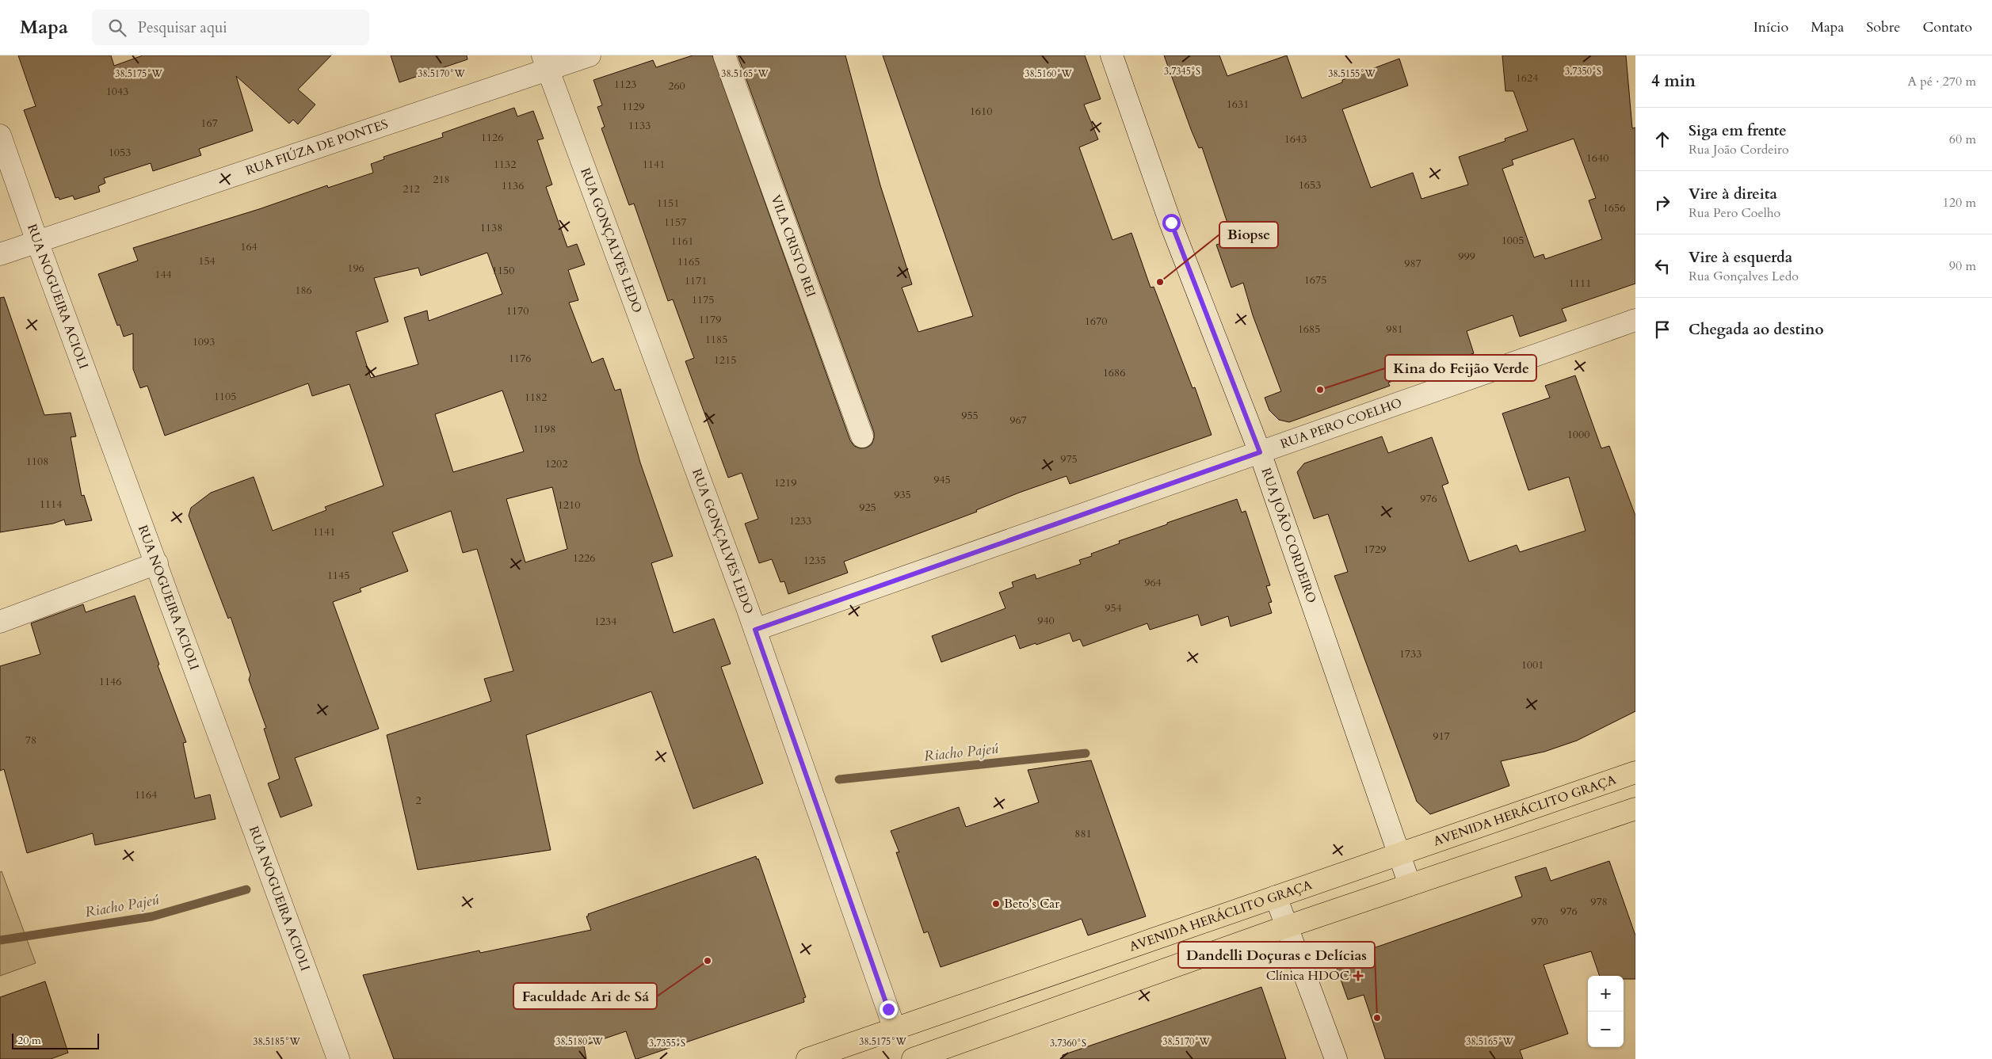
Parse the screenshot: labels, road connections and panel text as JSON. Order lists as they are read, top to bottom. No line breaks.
{"streets":{"main road":["AVENIDA HERÁCLITO GRAÇA"],"street":["RUA FIÚZA DE PONTES","RUA GONÇALVES LEDO","VILA CRISTO REI","RUA NOGUEIRA ACIOLI","RUA PERO COELHO","RUA JOÃO CORDEIRO"]},"crossings":[["RUA FIÚZA DE PONTES","RUA GONÇALVES LEDO"],["RUA FIÚZA DE PONTES","RUA NOGUEIRA ACIOLI"],["RUA GONÇALVES LEDO","RUA PERO COELHO"],["RUA GONÇALVES LEDO","AVENIDA HERÁCLITO GRAÇA"],["RUA PERO COELHO","RUA JOÃO CORDEIRO"],["RUA JOÃO CORDEIRO","AVENIDA HERÁCLITO GRAÇA"]],"water":["Riacho Pajeú"],"places":{"other":["Biopse","Kina do Feijão Verde","Beto's Car","Faculdade Ari de Sá","Dandelli Doçuras e Delícias"],"health":["Clínica HDOC"]},"house_numbers":["1624","1123","260","1043","1631","1129","1610","167","1133","1126","1643","1053","1640","1132","1141","218","1653","1136","212","1151","1656","1157","1138","1005","1161","164","999","154","1165","987","196","1150","144","1675","1171","1111","186","1175","1170","1179","1670","1685","981","1185","1093","1176","1215","1686","1105","1182","955","967","1198","1000","975","1108","1202","945","1219","935","976","1114","1210","925","1233","1141","1729","1226","1235","1145","964","954","940","1234","1733","1001","1146","917","78","1164","2","881","978","976","970"],"scale_bar":"20 m","page":{"header":"Mapa","search":"Pesquisar aqui","nav":["Início","Mapa","Sobre","Contato"],"heading":["4 min","A pé · 270 m"],"list":[["Siga em frente","Rua João Cordeiro","60 m"],["Vire à direita","Rua Pero Coelho","120 m"],["Vire à esquerda","Rua Gonçalves Ledo","90 m"],"Chegada ao destino"],"map_buttons":["+","−"],"scale":"20 m"},"coordinates":["3.7345°S","3.7350°S","38.5175°W","38.5170°W","38.5165°W","38.5160°W","38.5155°W","38.5185°W","38.5180°W","3.7355°S","3.7360°S"]}
